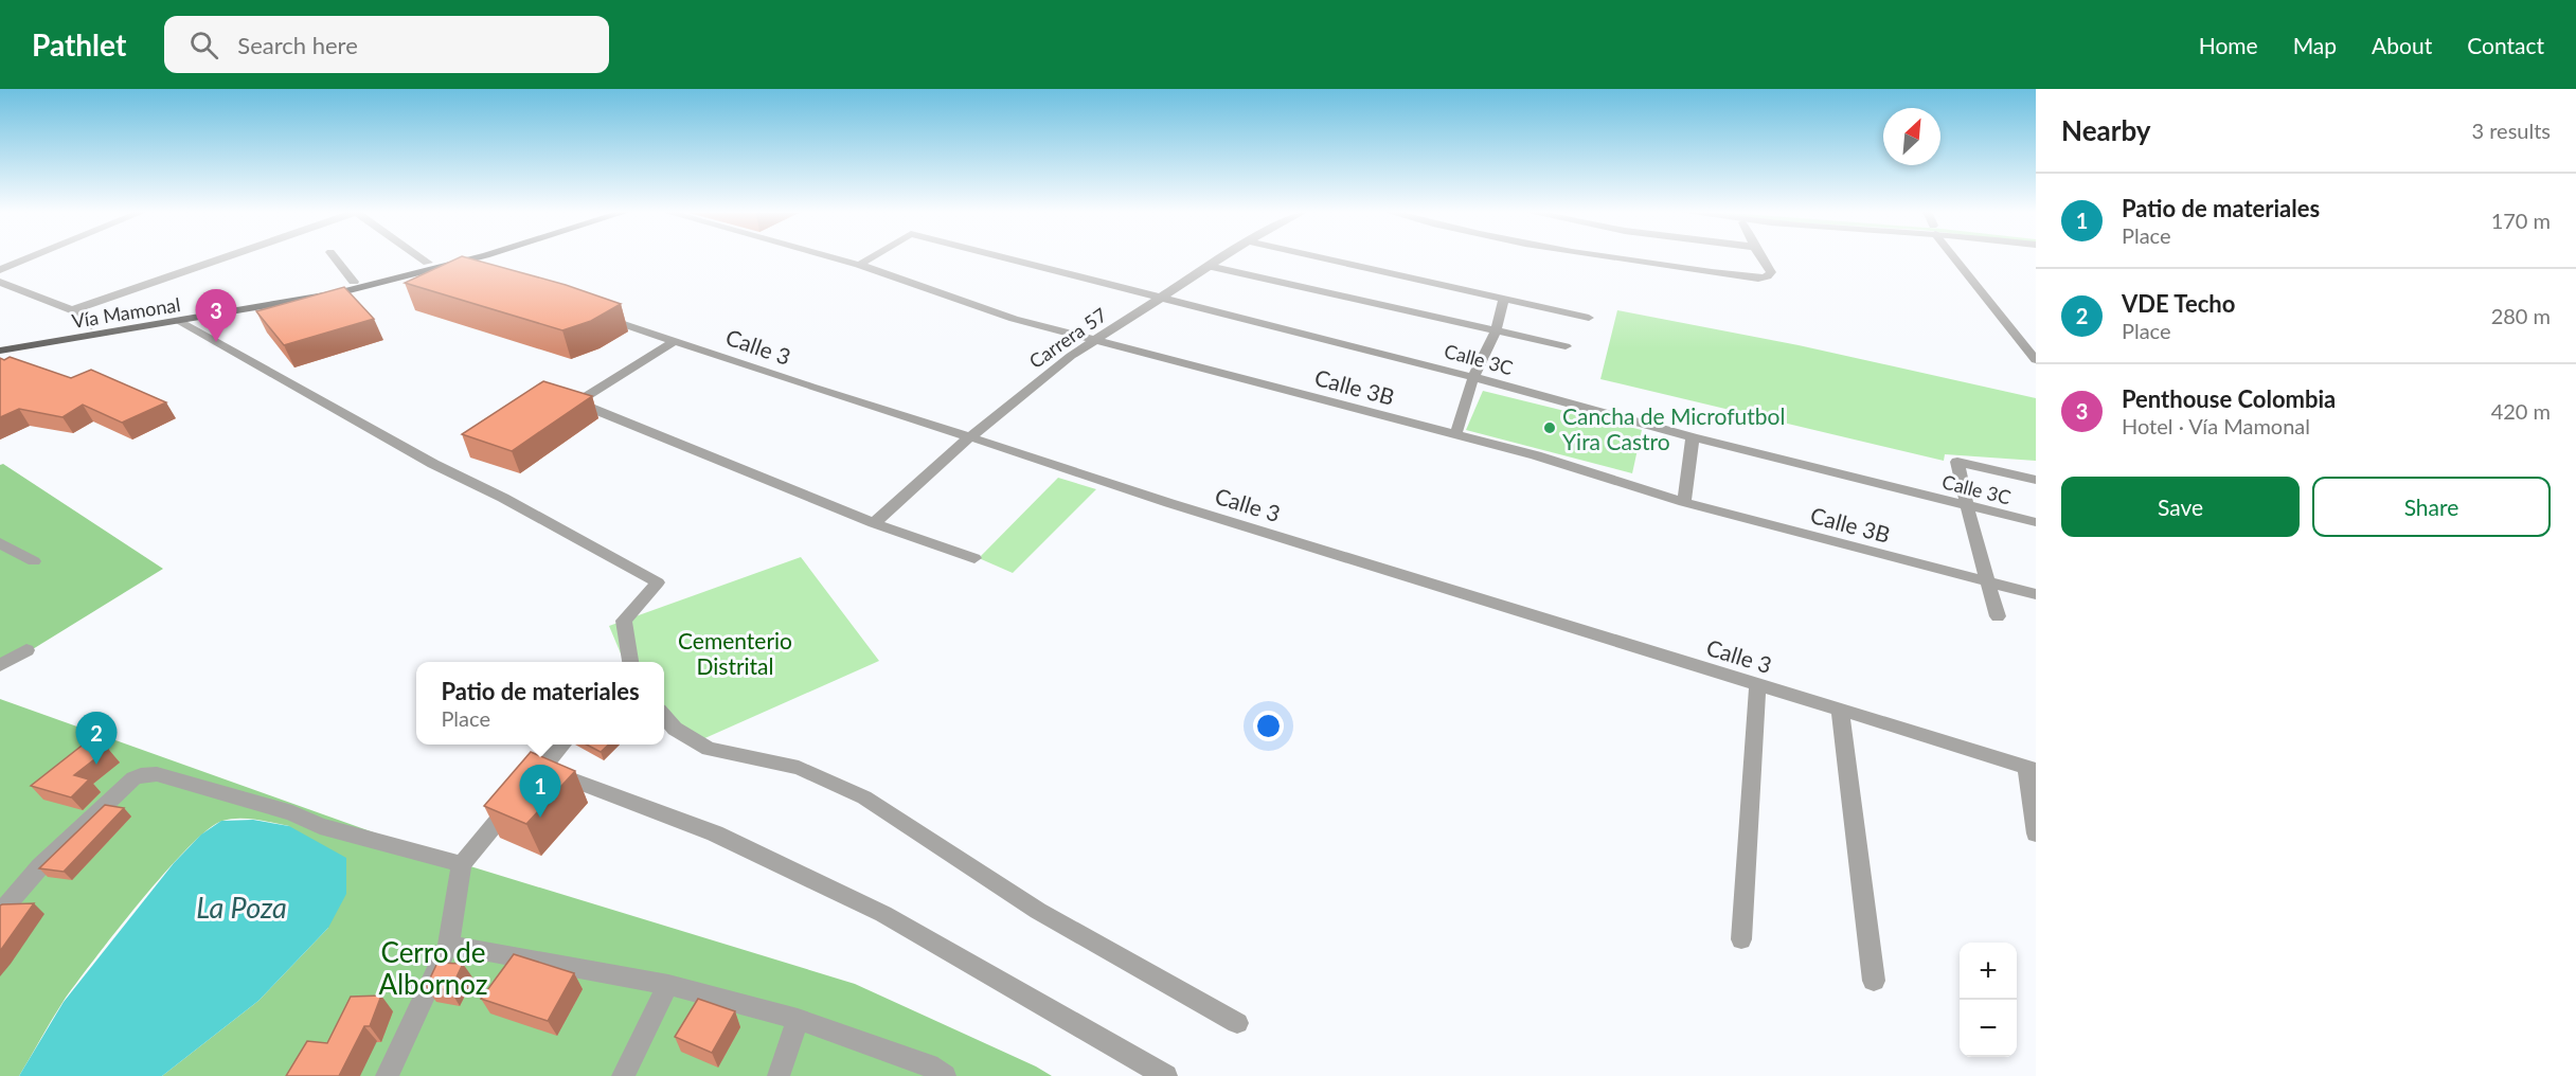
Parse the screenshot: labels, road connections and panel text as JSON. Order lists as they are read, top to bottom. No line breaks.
{"streets":{"main road":["Vía Mamonal"],"street":["Carrera 57","Calle 3","Calle 3C","Calle 3B"]},"crossings":[["Carrera 57","Calle 3"],["Carrera 57","Calle 3C"],["Carrera 57","Calle 3B"],["Calle 3C","Calle 3B"]],"water":["La Poza"],"parks":["Cementerio Distrital","Cerro de Albornoz"],"places":["Cancha de Microfutbol Yira Castro"],"north":"top right","page":{"header":"Pathlet","search":"Search here","nav":["Home","Map","About","Contact"],"heading":["Nearby","3 results"],"list":[{"mark":"1","name":"Patio de materiales","note":"Place","value":"170 m"},{"mark":"2","name":"VDE Techo","note":"Place","value":"280 m"},{"mark":"3","name":"Penthouse Colombia","note":"Hotel · Vía Mamonal","value":"420 m"}],"pins":["3","2","1"],"buttons":["Save","Share"],"popup":["Patio de materiales","Place"],"map_buttons":["+","−"]}}
